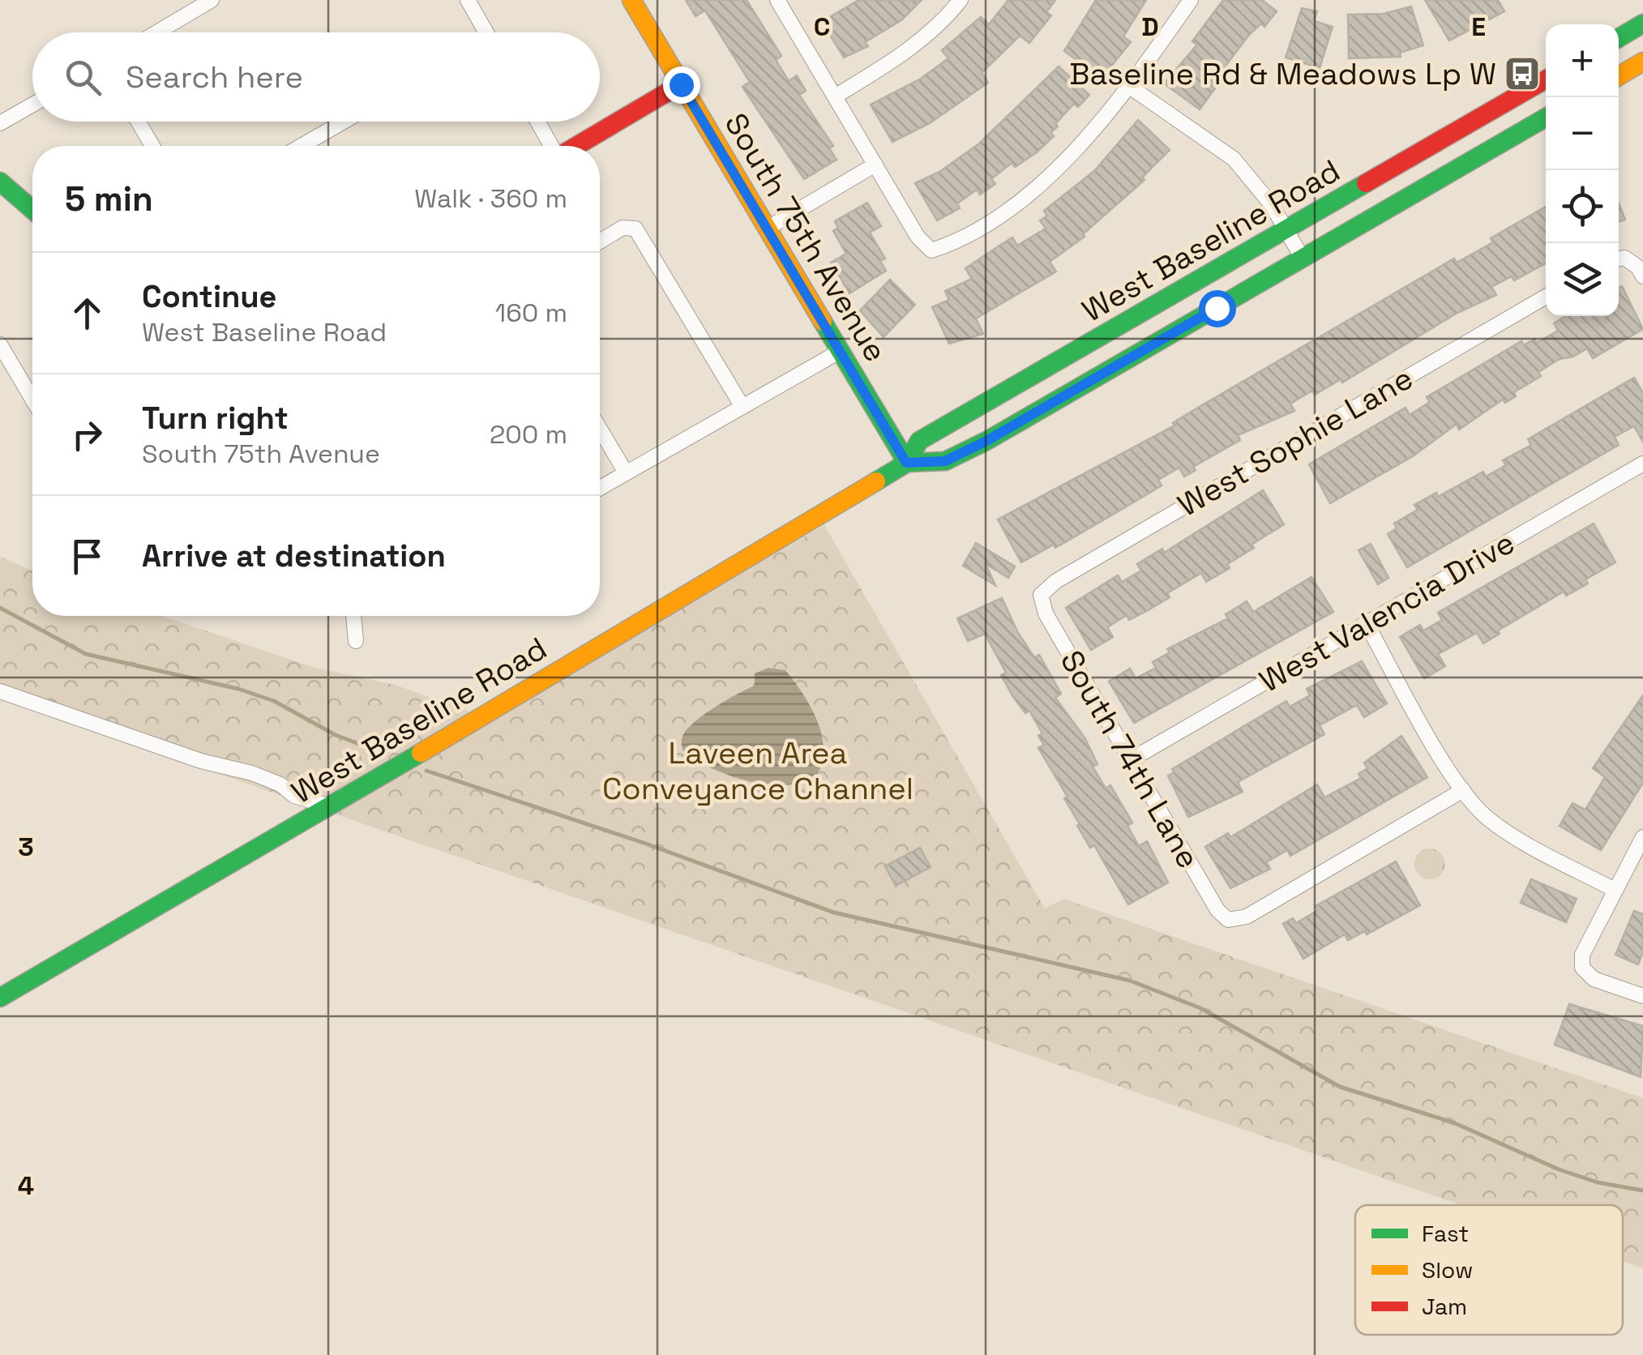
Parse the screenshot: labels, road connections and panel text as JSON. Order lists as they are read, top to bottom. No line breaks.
{"streets":{"main road":["South 75th Avenue","West Baseline Road"],"street":["West Sophie Lane","West Valencia Drive","South 74th Lane"]},"crossings":[["South 75th Avenue","West Baseline Road"],["West Sophie Lane","South 74th Lane"],["West Valencia Drive","South 74th Lane"]],"parks":["Laveen Area Conveyance Channel"],"places":{"bus stop":["Baseline Rd & Meadows Lp W"]},"legend":["Fast","Slow","Jam"],"page":{"map_buttons":["+","−"],"search":"Search here","heading":["5 min","Walk · 360 m"],"list":[["Continue","West Baseline Road","160 m"],["Turn right","South 75th Avenue","200 m"],"Arrive at destination"]},"grid":{"columns":["C","D","E"],"rows":["3","4"]}}
